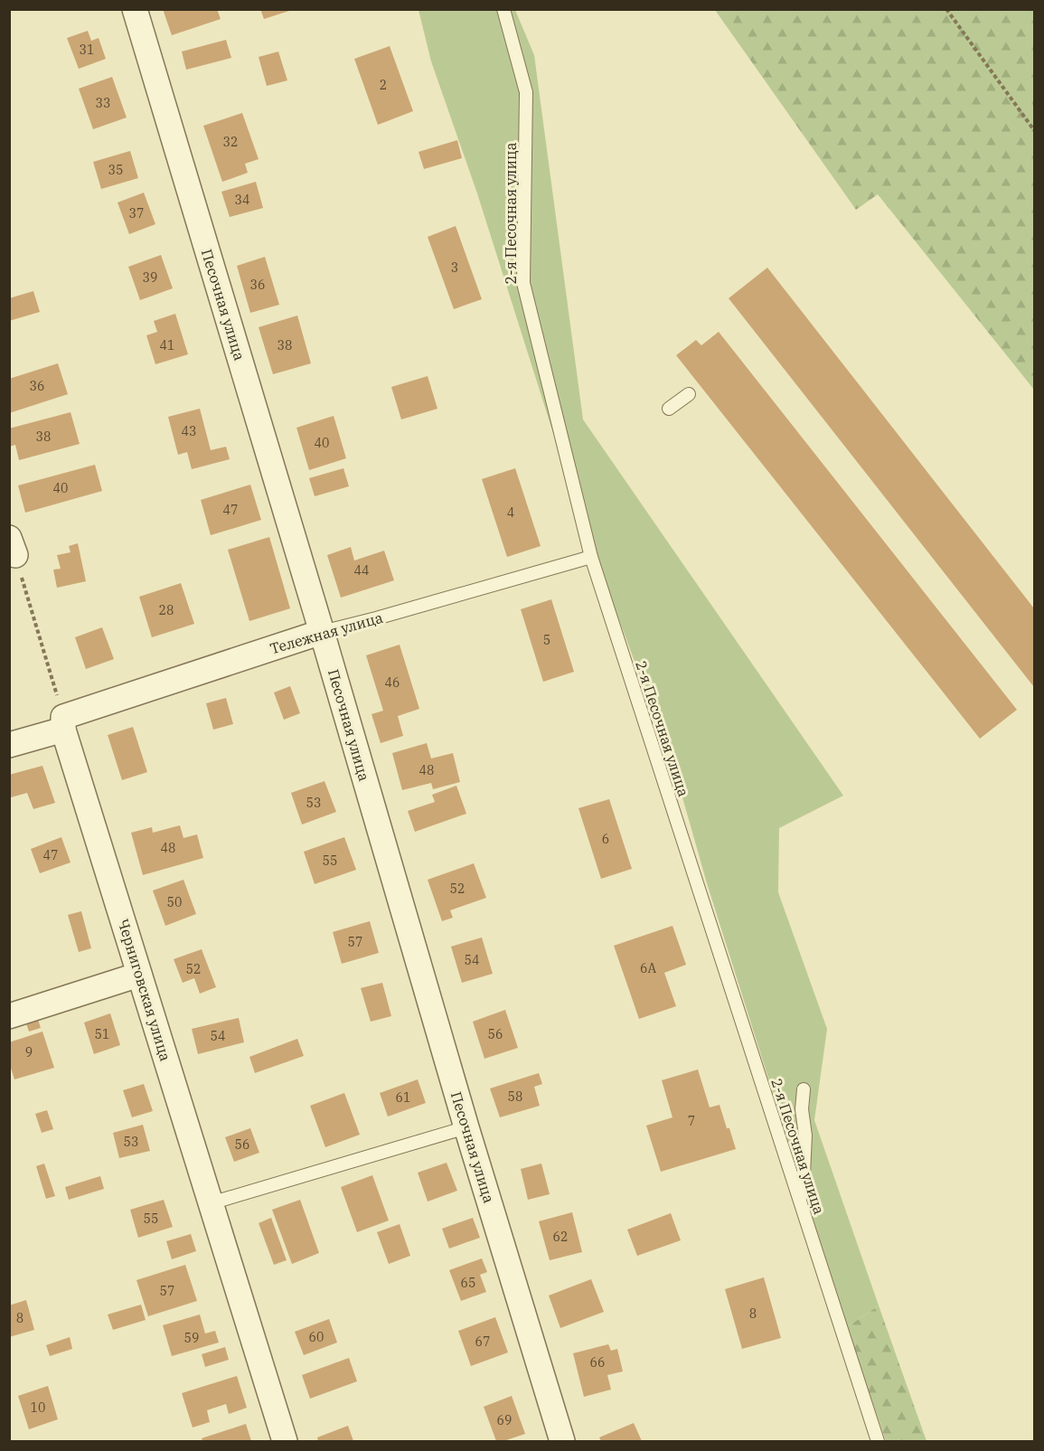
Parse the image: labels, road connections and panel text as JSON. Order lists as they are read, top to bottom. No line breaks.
{"streets":{"street":["Песочная улица","Тележная улица","Черниговская улица"],"lane":["2-я Песочная улица"]},"crossings":[["2-я Песочная улица","Тележная улица"],["Песочная улица","Тележная улица"],["Тележная улица","Черниговская улица"]],"house_numbers":["31","2","33","32","35","34","37","3","39","36","41","38","36","43","38","40","40","47","4","44","28","5","46","48","53","6","48","47","55","52","50","57","54","6А","52","51","56","54","9","58","61","7","53","56","55","62","65","57","8","8","60","59","67","66","10","69"]}
